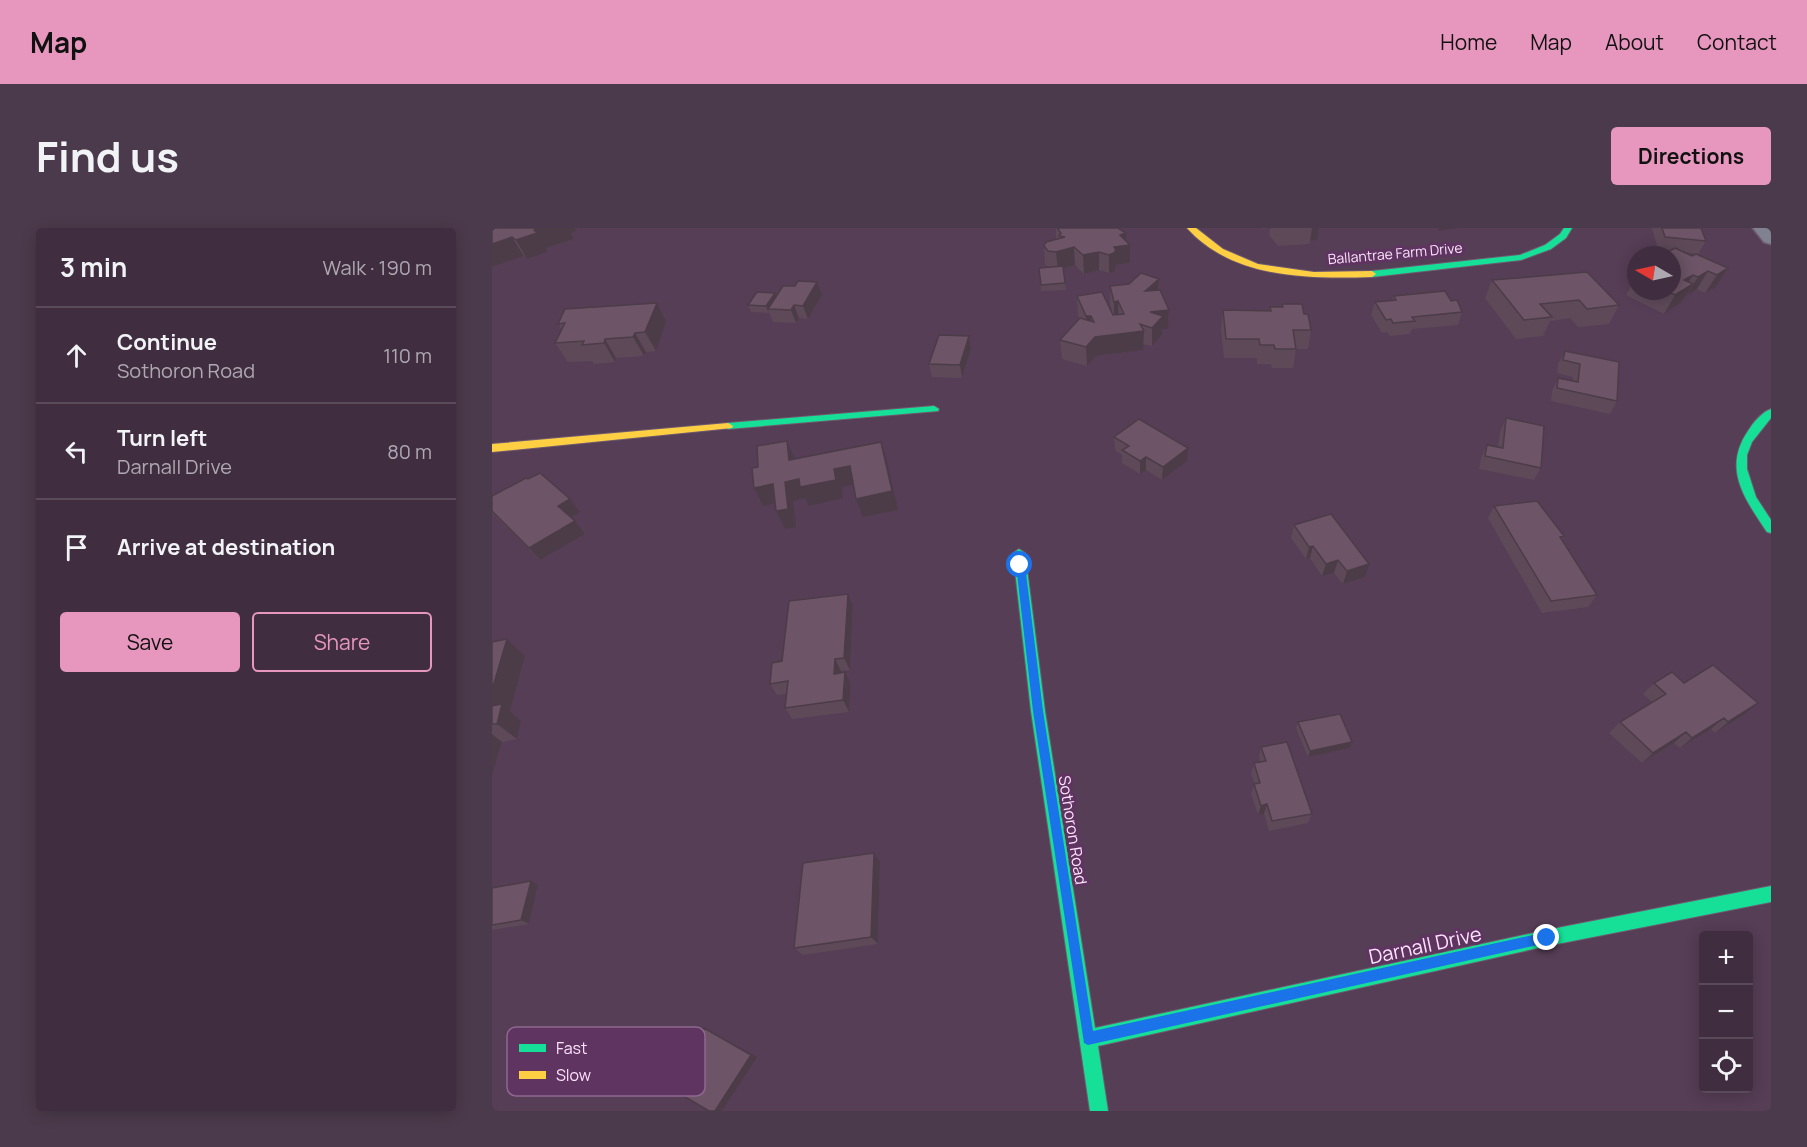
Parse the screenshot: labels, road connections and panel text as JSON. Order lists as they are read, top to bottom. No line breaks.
{"streets":{"street":["Ballantrae Farm Drive","Sothoron Road","Darnall Drive"]},"crossings":[["Sothoron Road","Darnall Drive"]],"legend":["Fast","Slow"],"north":"left","page":{"header":"Map","nav":["Home","Map","About","Contact"],"title":"Find us","buttons":["Directions",["Save","Share"]],"heading":["3 min","Walk · 190 m"],"list":[["Continue","Sothoron Road","110 m"],["Turn left","Darnall Drive","80 m"],"Arrive at destination"],"map_buttons":["+","−"]}}
